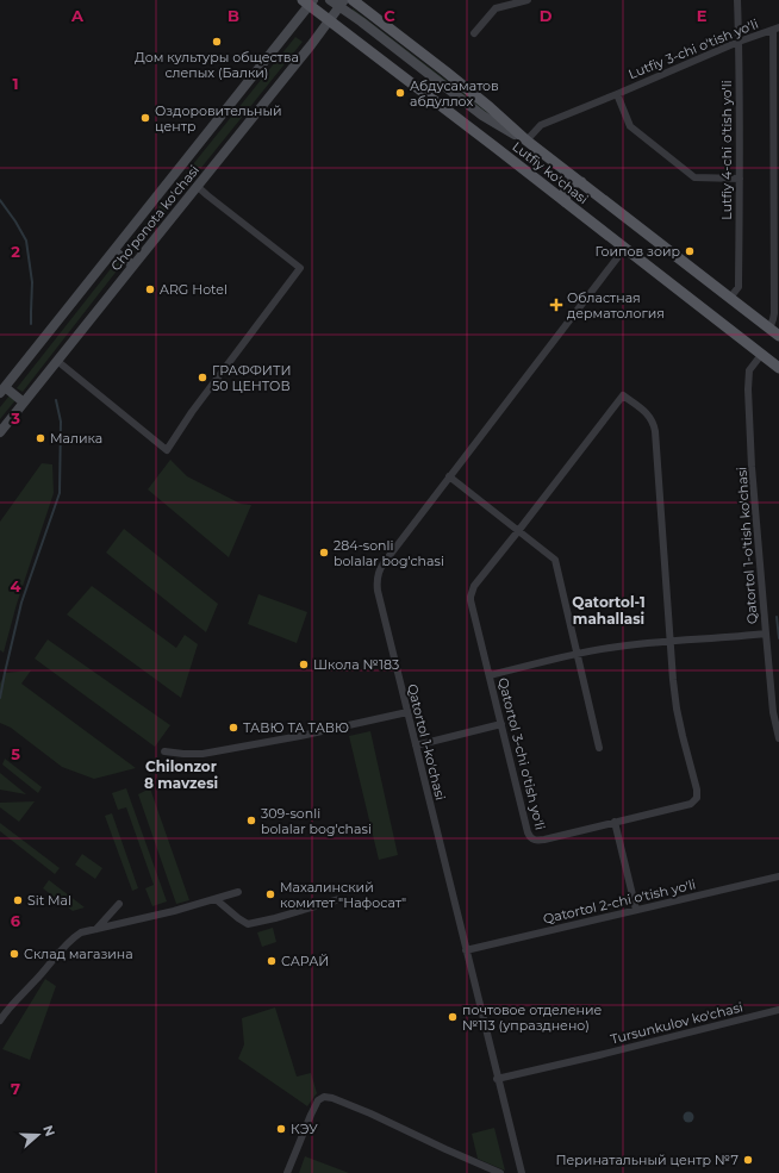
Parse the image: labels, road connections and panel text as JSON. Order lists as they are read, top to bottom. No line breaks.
{"streets":{"main road":["Lutfiy ko'chasi","Cho'ponota ko'chasi"],"street":["Lutfiy 3-chi o'tish yo'li","Lutfiy 4-chi o'tish yo'li","Qatortol 1-o'tish ko'chasi","Qatortol 1-ko'chasi","Qatortol 3-chi o'tish yo'li","Qatortol 2-chi o'tish yo'li","Tursunkulov ko'chasi"]},"crossings":[["Lutfiy 3-chi o'tish yo'li","Lutfiy 4-chi o'tish yo'li"],["Lutfiy 3-chi o'tish yo'li","Lutfiy ko'chasi"],["Lutfiy 4-chi o'tish yo'li","Lutfiy ko'chasi"],["Lutfiy ko'chasi","Cho'ponota ko'chasi"],["Lutfiy ko'chasi","Qatortol 1-o'tish ko'chasi"],["Lutfiy ko'chasi","Qatortol 1-ko'chasi"],["Qatortol 1-ko'chasi","Qatortol 2-chi o'tish yo'li"],["Qatortol 1-ko'chasi","Tursunkulov ko'chasi"]],"districts":["Qatortol-1 mahallasi","Chilonzor 8 mavzesi"],"places":{"other":["Дом культуры общества слепых (Балки)","Абдусаматов абдуллох","Оздоровительный центр","Гоипов зоир","ARG Hotel","ГРАФФИТИ 50 ЦЕНТОВ","Малика","284-sonli bolalar bog'chasi","Школа №183","ТАВЮ ТА ТАВЮ","309-sonli bolalar bog'chasi","Махалинский комитет \"Нафосат\"","Sit Mal","Склад магазина","САРАЙ","почтовое отделение №113 (упразднено)","КЭУ","Перинатальный центр №7"],"health":["Областная дерматология"]},"north":"right","grid":{"columns":["A","B","C","D","E"],"rows":["1","2","3","4","5","6","7"]}}
